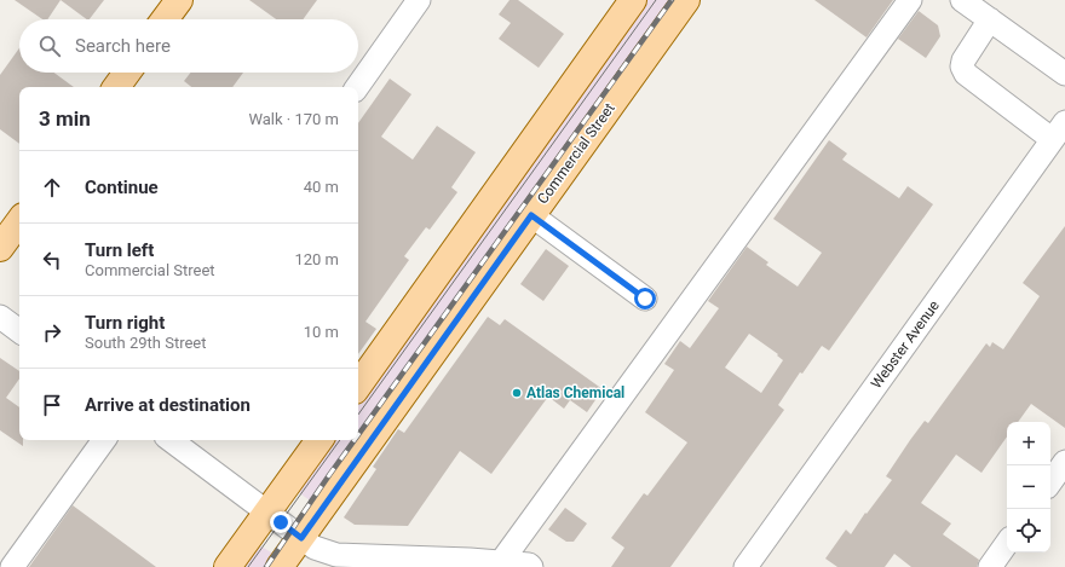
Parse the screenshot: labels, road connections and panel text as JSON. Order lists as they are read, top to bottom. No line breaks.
{"streets":{"main road":["Commercial Street"],"street":["Webster Avenue"]},"places":["Atlas Chemical"],"page":{"search":"Search here","heading":["3 min","Walk · 170 m"],"list":[["Continue","40 m"],["Turn left","Commercial Street","120 m"],["Turn right","South 29th Street","10 m"],"Arrive at destination"],"map_buttons":["+","−"]}}
